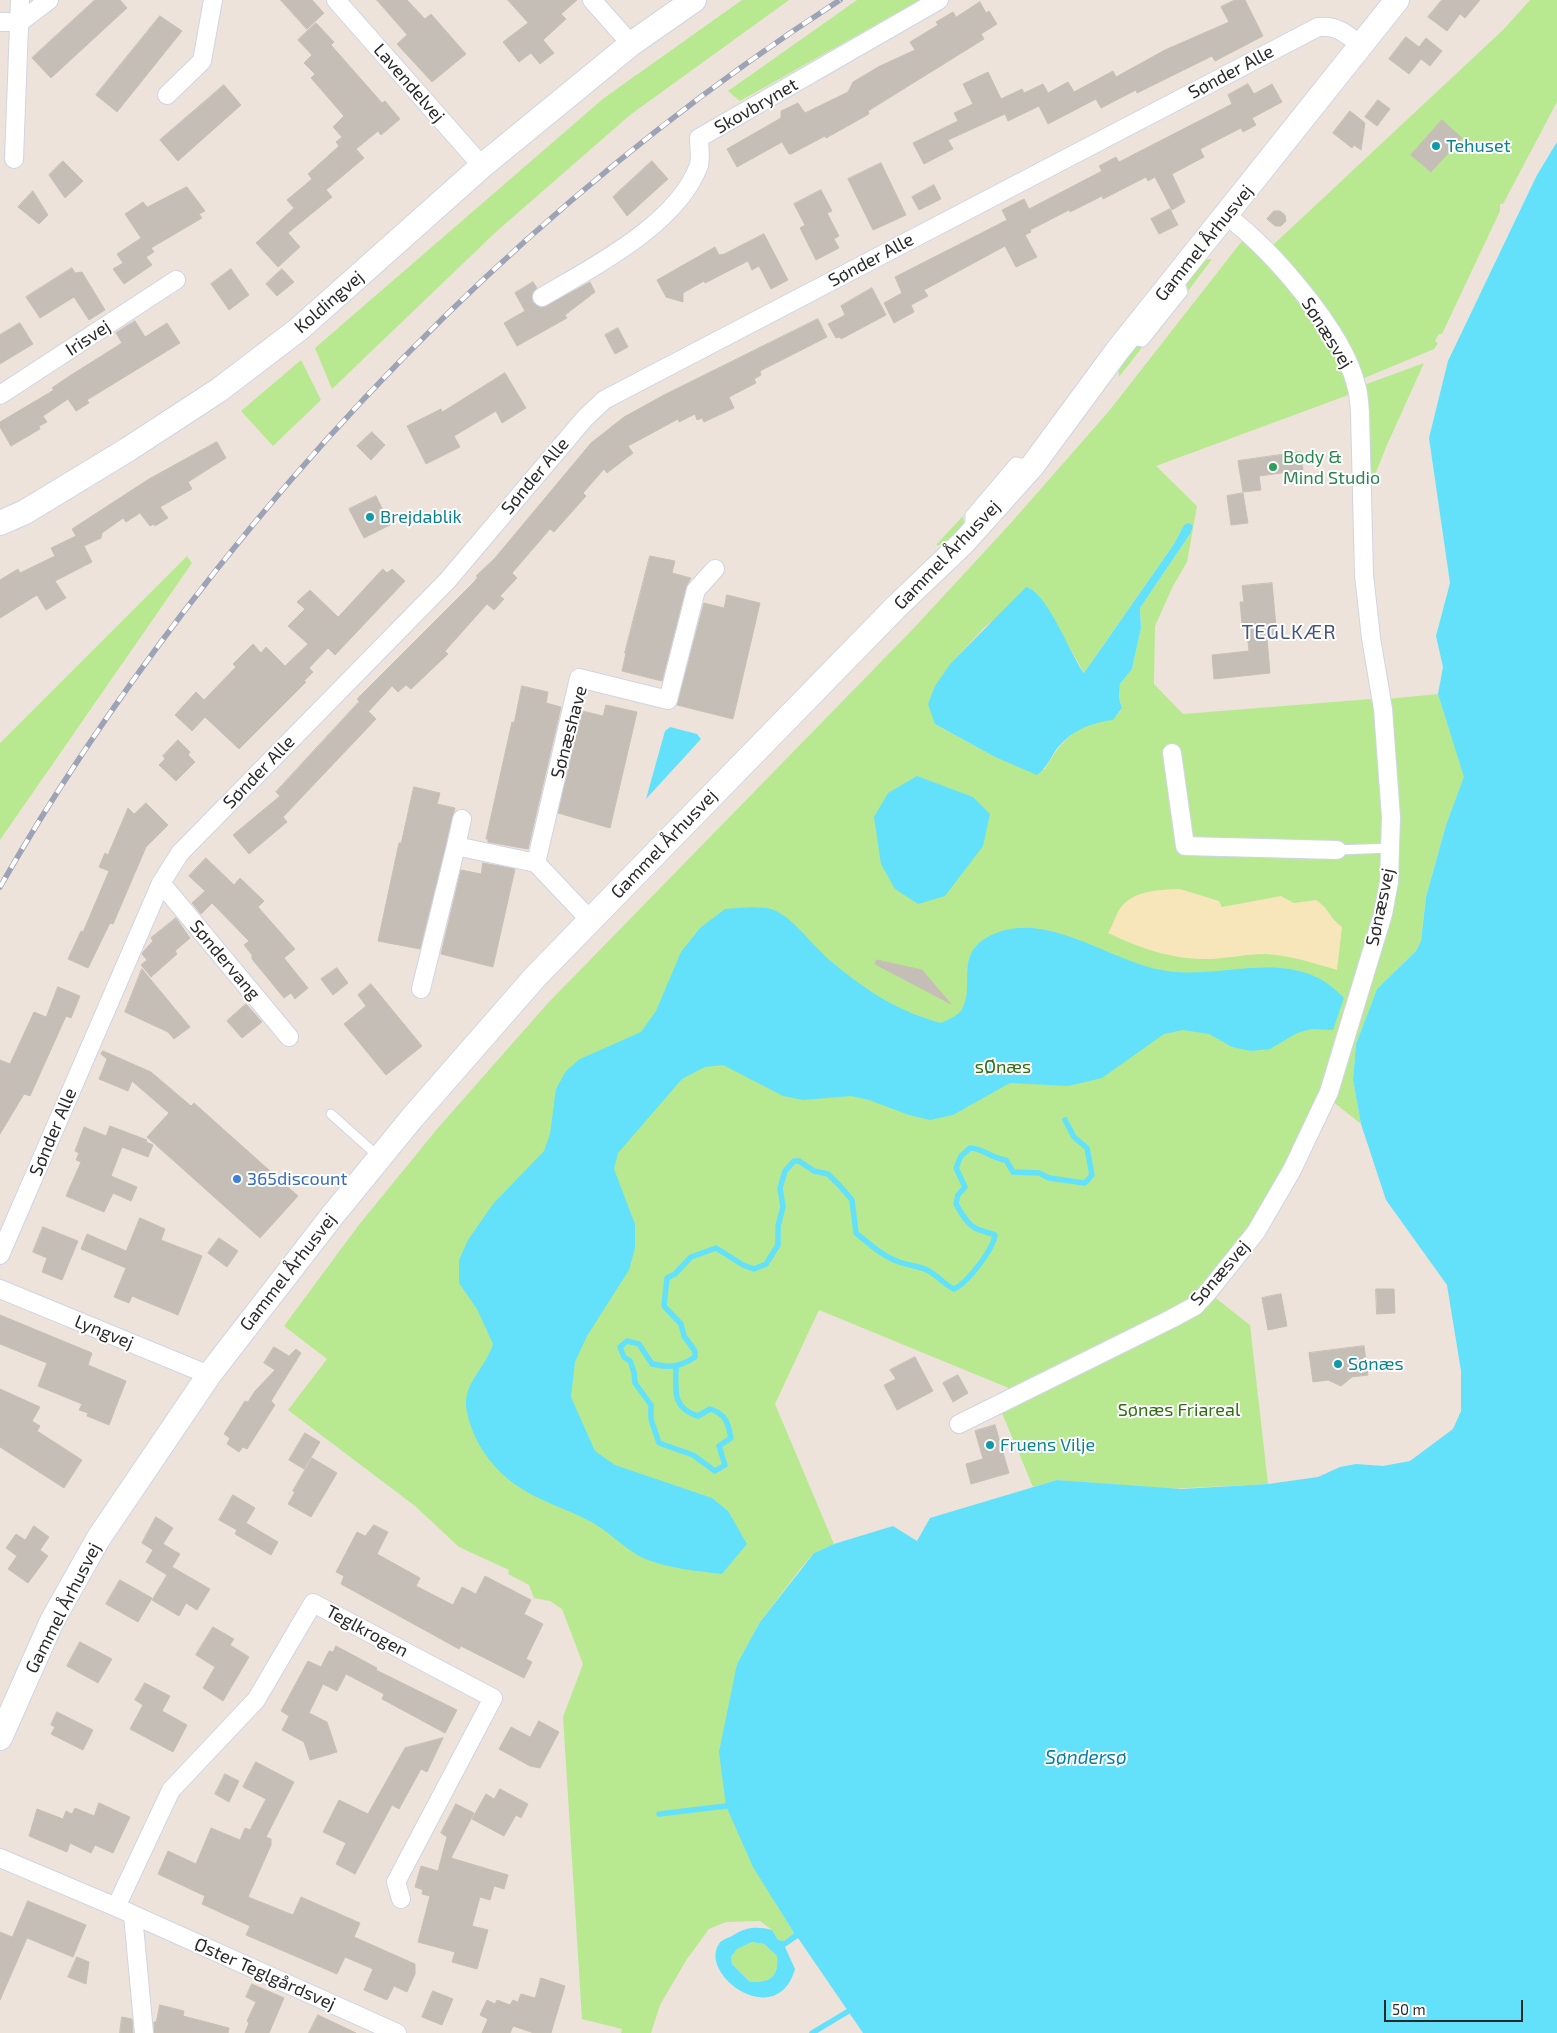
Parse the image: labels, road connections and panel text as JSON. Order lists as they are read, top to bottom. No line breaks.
{"streets":{"street":["Sønder Alle","Lavendelvej","Skovbrynet","Gammel Århusvej","Koldingvej","Sønæsvej","Irisvej","Sønæshave","Søndervang","Lyngvej","Teglkrogen","Øster Teglgårdsvej"]},"crossings":[["Sønder Alle","Gammel Århusvej"],["Sønder Alle","Søndervang"],["Lavendelvej","Koldingvej"],["Gammel Århusvej","Sønæsvej"],["Gammel Århusvej","Lyngvej"],["Teglkrogen","Øster Teglgårdsvej"]],"districts":["TEGLKÆR"],"water":["Søndersø"],"parks":["sØnæs","Sønæs Friareal"],"places":["Tehuset","Body & Mind Studio","Brejdablik","365discount","Sønæs","Fruens Vilje"],"scale_bar":"50 m"}
